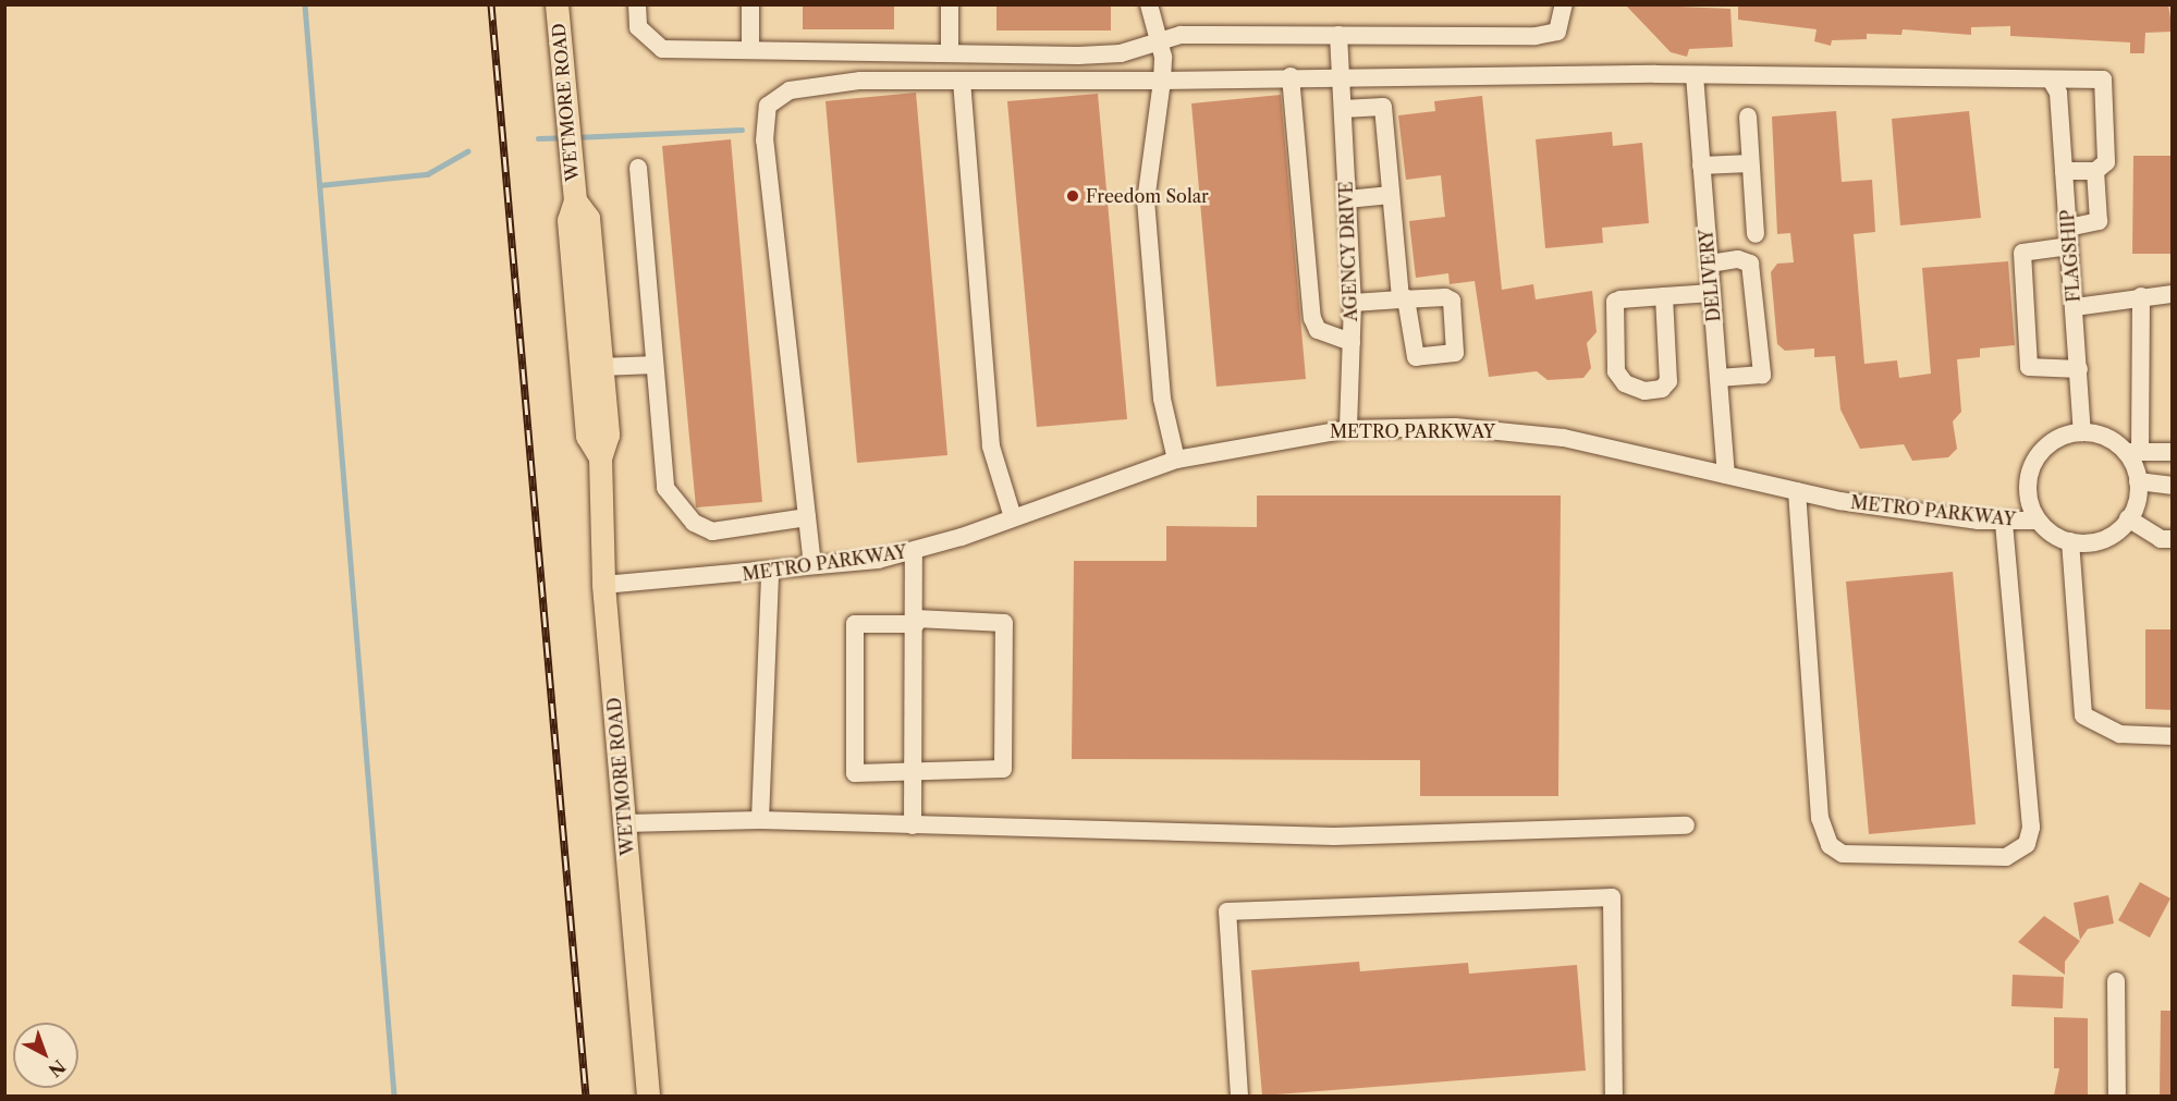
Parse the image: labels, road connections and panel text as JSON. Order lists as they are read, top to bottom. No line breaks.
{"streets":{"main road":["WETMORE ROAD"],"street":["AGENCY DRIVE","FLAGSHIP","DELIVERY","METRO PARKWAY"]},"crossings":[["WETMORE ROAD","METRO PARKWAY"],["AGENCY DRIVE","METRO PARKWAY"],["FLAGSHIP","METRO PARKWAY"],["DELIVERY","METRO PARKWAY"]],"places":["Freedom Solar"],"north":"bottom right"}
